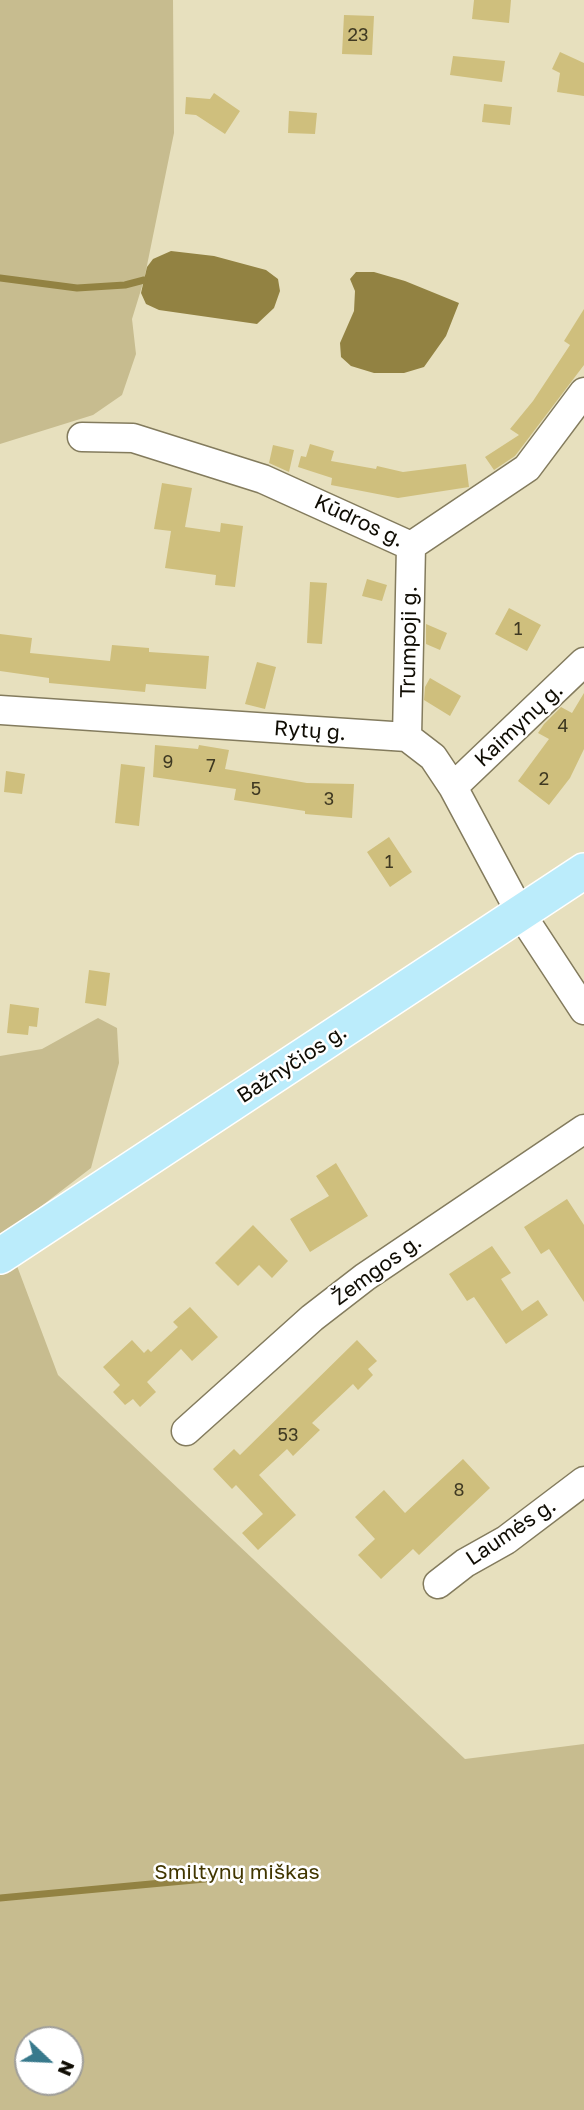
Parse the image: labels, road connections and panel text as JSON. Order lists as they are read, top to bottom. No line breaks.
{"streets":{"main road":["Bažnyčios g."],"street":["Kūdros g.","Trumpoji g.","Kaimynų g.","Rytų g.","Žemgos g.","Laumės g."]},"crossings":[["Kūdros g.","Trumpoji g."],["Trumpoji g.","Rytų g."]],"parks":["Smiltynų miškas"],"house_numbers":["23","1","4","9","7","2","5","3","1","53","8"],"north":"bottom right"}
